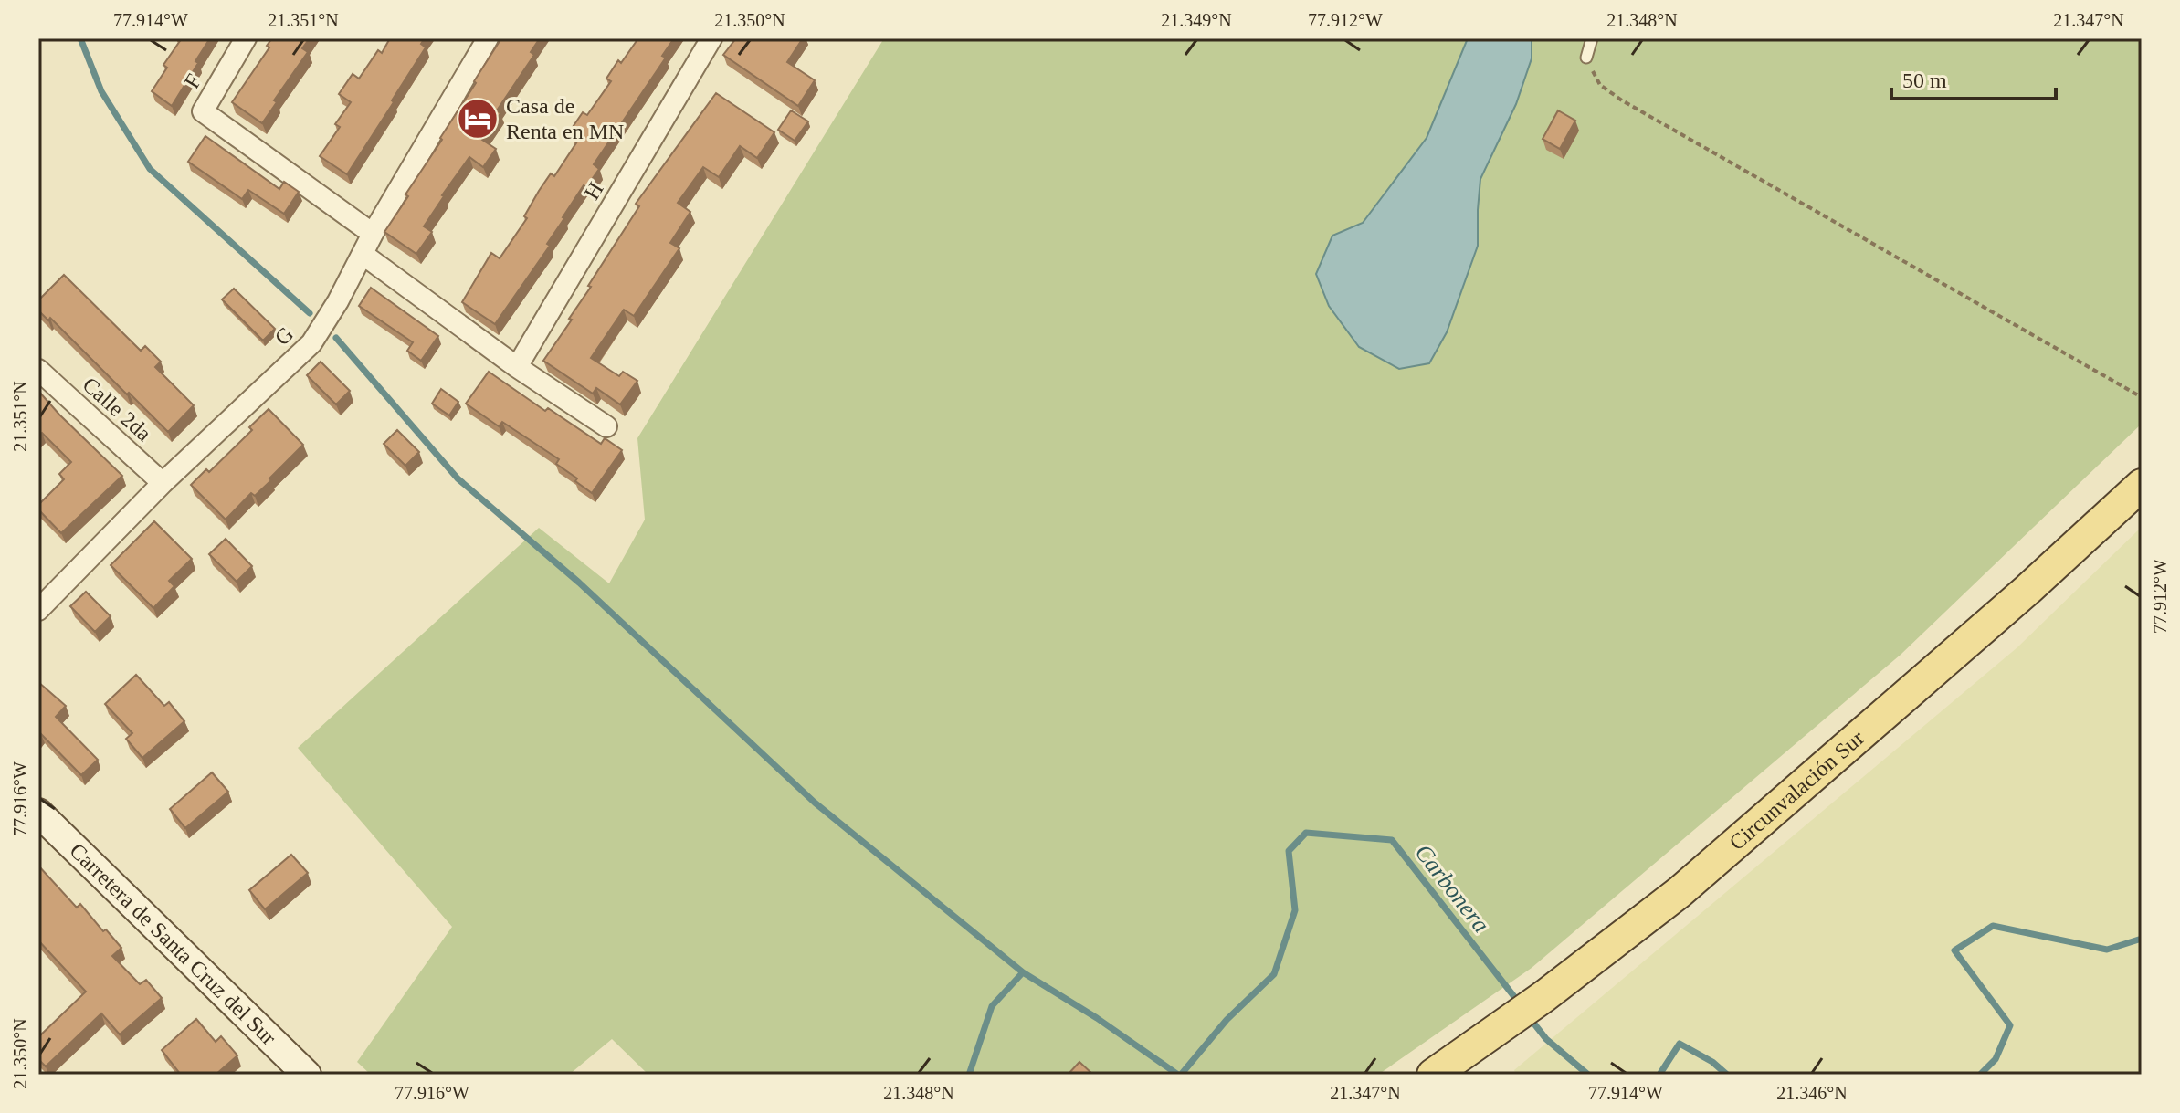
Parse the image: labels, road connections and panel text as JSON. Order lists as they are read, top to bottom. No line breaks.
{"streets":{"main road":["Circunvalación Sur","Carretera de Santa Cruz del Sur"],"street":["F","H","G","Calle 2da"]},"crossings":[["F","G"],["G","Calle 2da"]],"water":["Carbonera"],"places":{"hotel":["Casa de Renta en MN"]},"scale_bar":"50 m","coordinates":["77.914°W","21.351°N","21.350°N","21.349°N","77.912°W","21.348°N","21.347°N","77.916°W","21.346°N"]}
